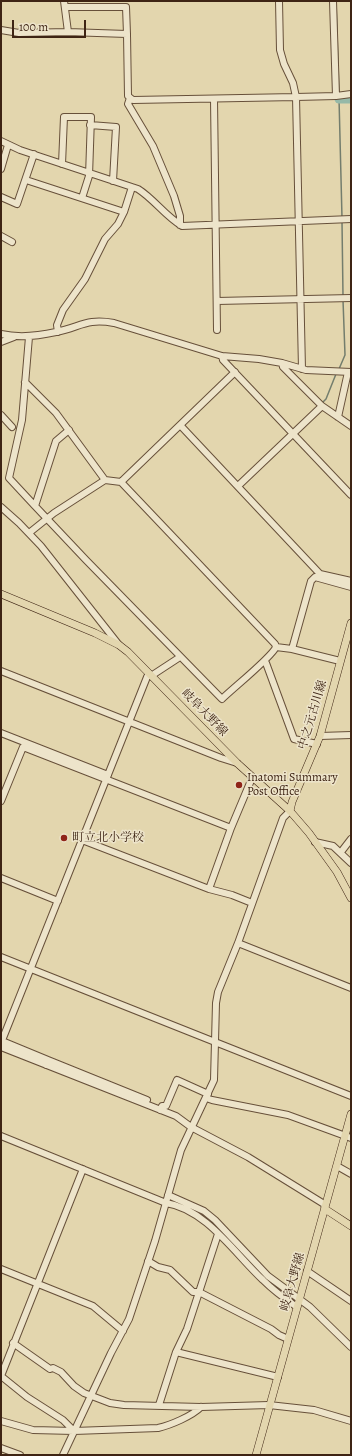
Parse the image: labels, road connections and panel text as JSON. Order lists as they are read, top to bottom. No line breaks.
{"streets":{"main road":["岐阜大野線","中之元古川線"]},"crossings":[["岐阜大野線","中之元古川線"]],"places":["Inatomi Summary Post Office","町立北小学校"],"scale_bar":"100 m"}
